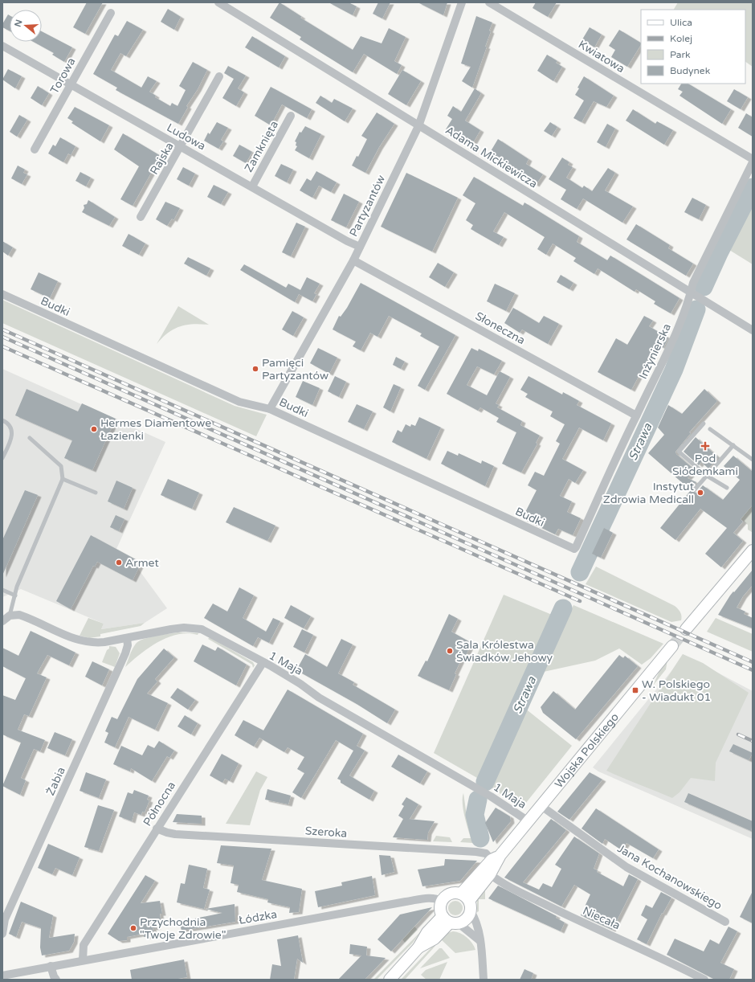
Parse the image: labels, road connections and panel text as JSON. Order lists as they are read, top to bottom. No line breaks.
{"streets":{"street":["Kwiatowa","Torowa","Ludowa","Zamknięta","Adama Mickiewicza","Rajska","Partyzantów","Budki","Słoneczna","Inżynierska","1 Maja","Wojska Polskiego","Żabia","Północna","Szeroka","Jana Kochanowskiego","Łódzka","Niecała"]},"crossings":[["Torowa","Ludowa"],["Ludowa","Zamknięta"],["Ludowa","Rajska"],["Ludowa","Partyzantów"],["Adama Mickiewicza","Partyzantów"],["Adama Mickiewicza","Inżynierska"],["Partyzantów","Budki"],["Partyzantów","Słoneczna"],["Budki","Inżynierska"],["Słoneczna","Inżynierska"],["1 Maja","Wojska Polskiego"],["1 Maja","Żabia"],["1 Maja","Północna"],["Wojska Polskiego","Szeroka"],["Wojska Polskiego","Jana Kochanowskiego"],["Wojska Polskiego","Łódzka"],["Wojska Polskiego","Niecała"],["Północna","Szeroka"],["Północna","Łódzka"]],"water":["Strawa"],"places":{"other":["Pamięci Partyzantów","Hermes Diamentowe Łazienki","Instytut Zdrowia Medicall","Armet","Sala Królestwa Świadków Jehowy","Przychodnia \"Twoje Zdrowie\""],"health":["Pod Siódemkami"],"transit":["W. Polskiego - Wiadukt 01"]},"legend":["Ulica","Kolej","Park","Budynek"],"north":"left"}
